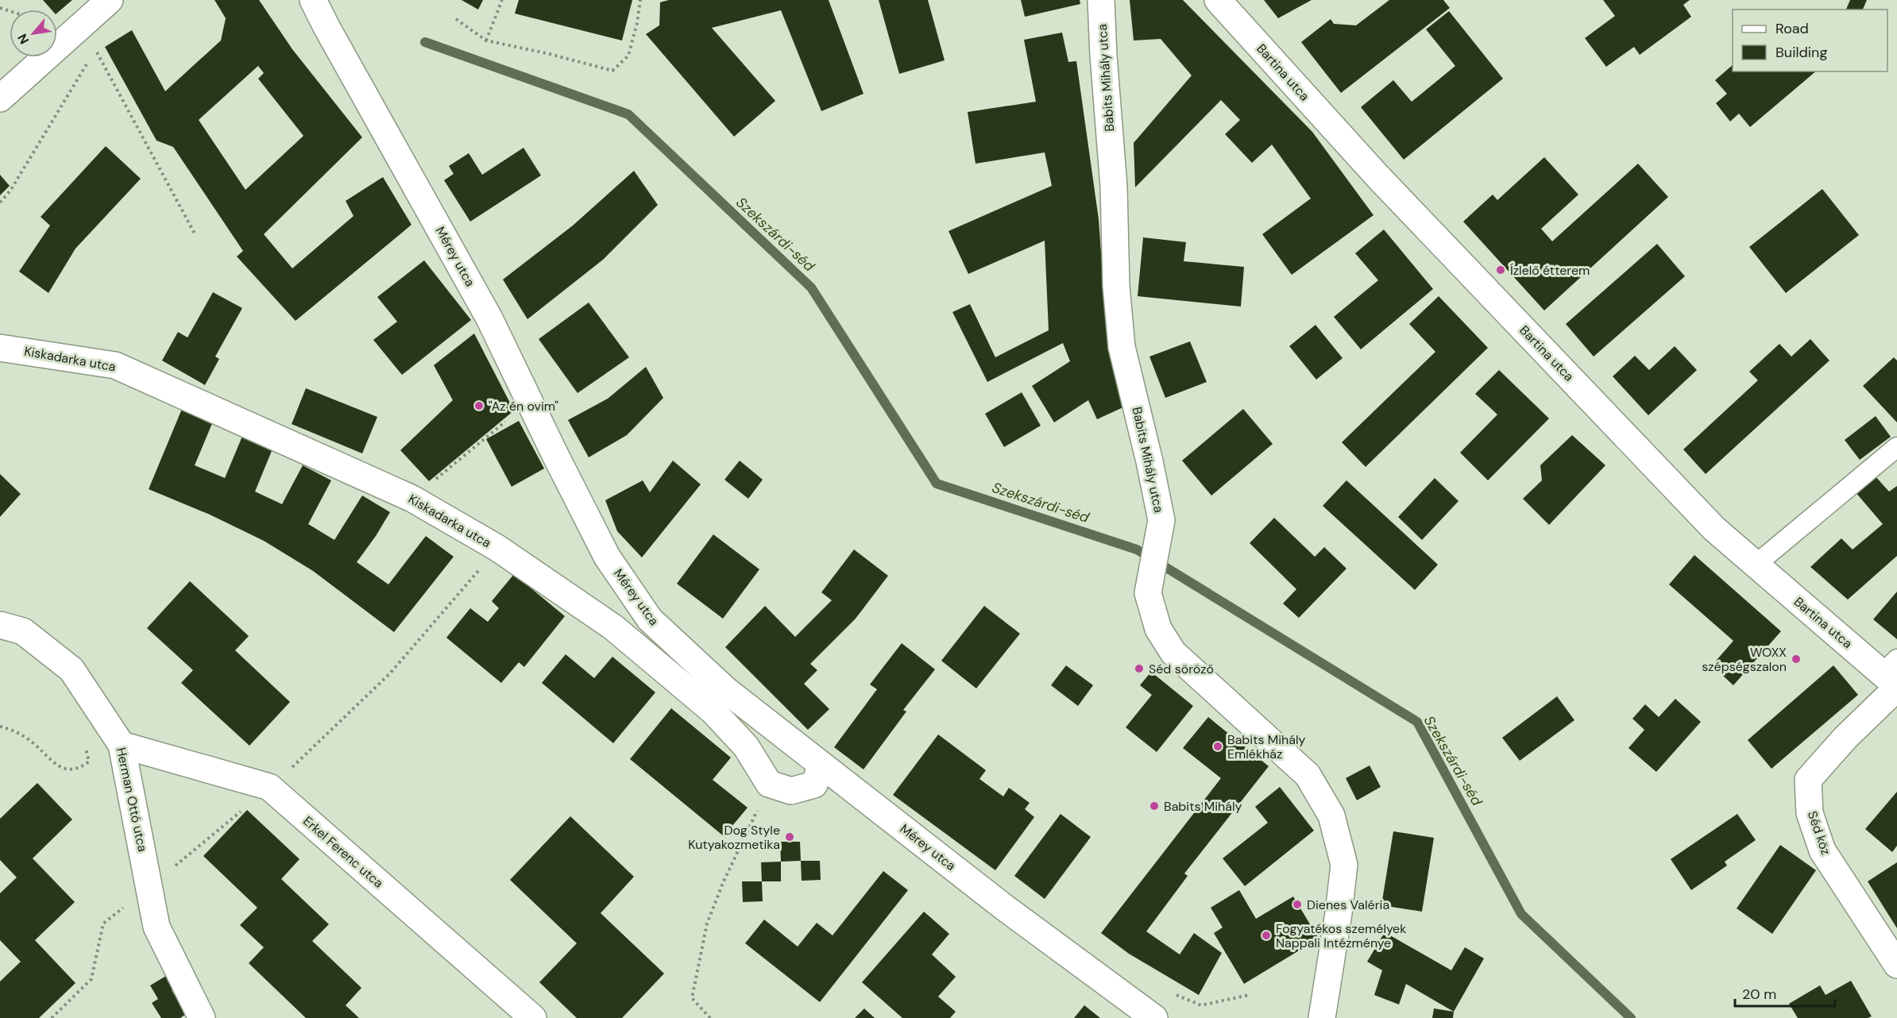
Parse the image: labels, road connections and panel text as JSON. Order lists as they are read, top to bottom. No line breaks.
{"streets":{"street":["Bartina utca","Babits Mihály utca","Mérey utca","Kiskadarka utca","Herman Ottó utca","Séd köz","Erkel Ferenc utca"]},"crossings":[["Bartina utca","Séd köz"],["Herman Ottó utca","Erkel Ferenc utca"]],"water":["Szekszárdi-séd"],"places":["Ízlelő étterem","\"Az én ovim\"","WOXX szépségszalon","Séd söröző","Babits Mihály Emlékház","Babits Mihály","Dog Style Kutyakozmetika","Dienes Valéria","Fogyatékos személyek Nappali Intézménye"],"legend":["Road","Building"],"scale_bar":"20 m","north":"bottom left"}
